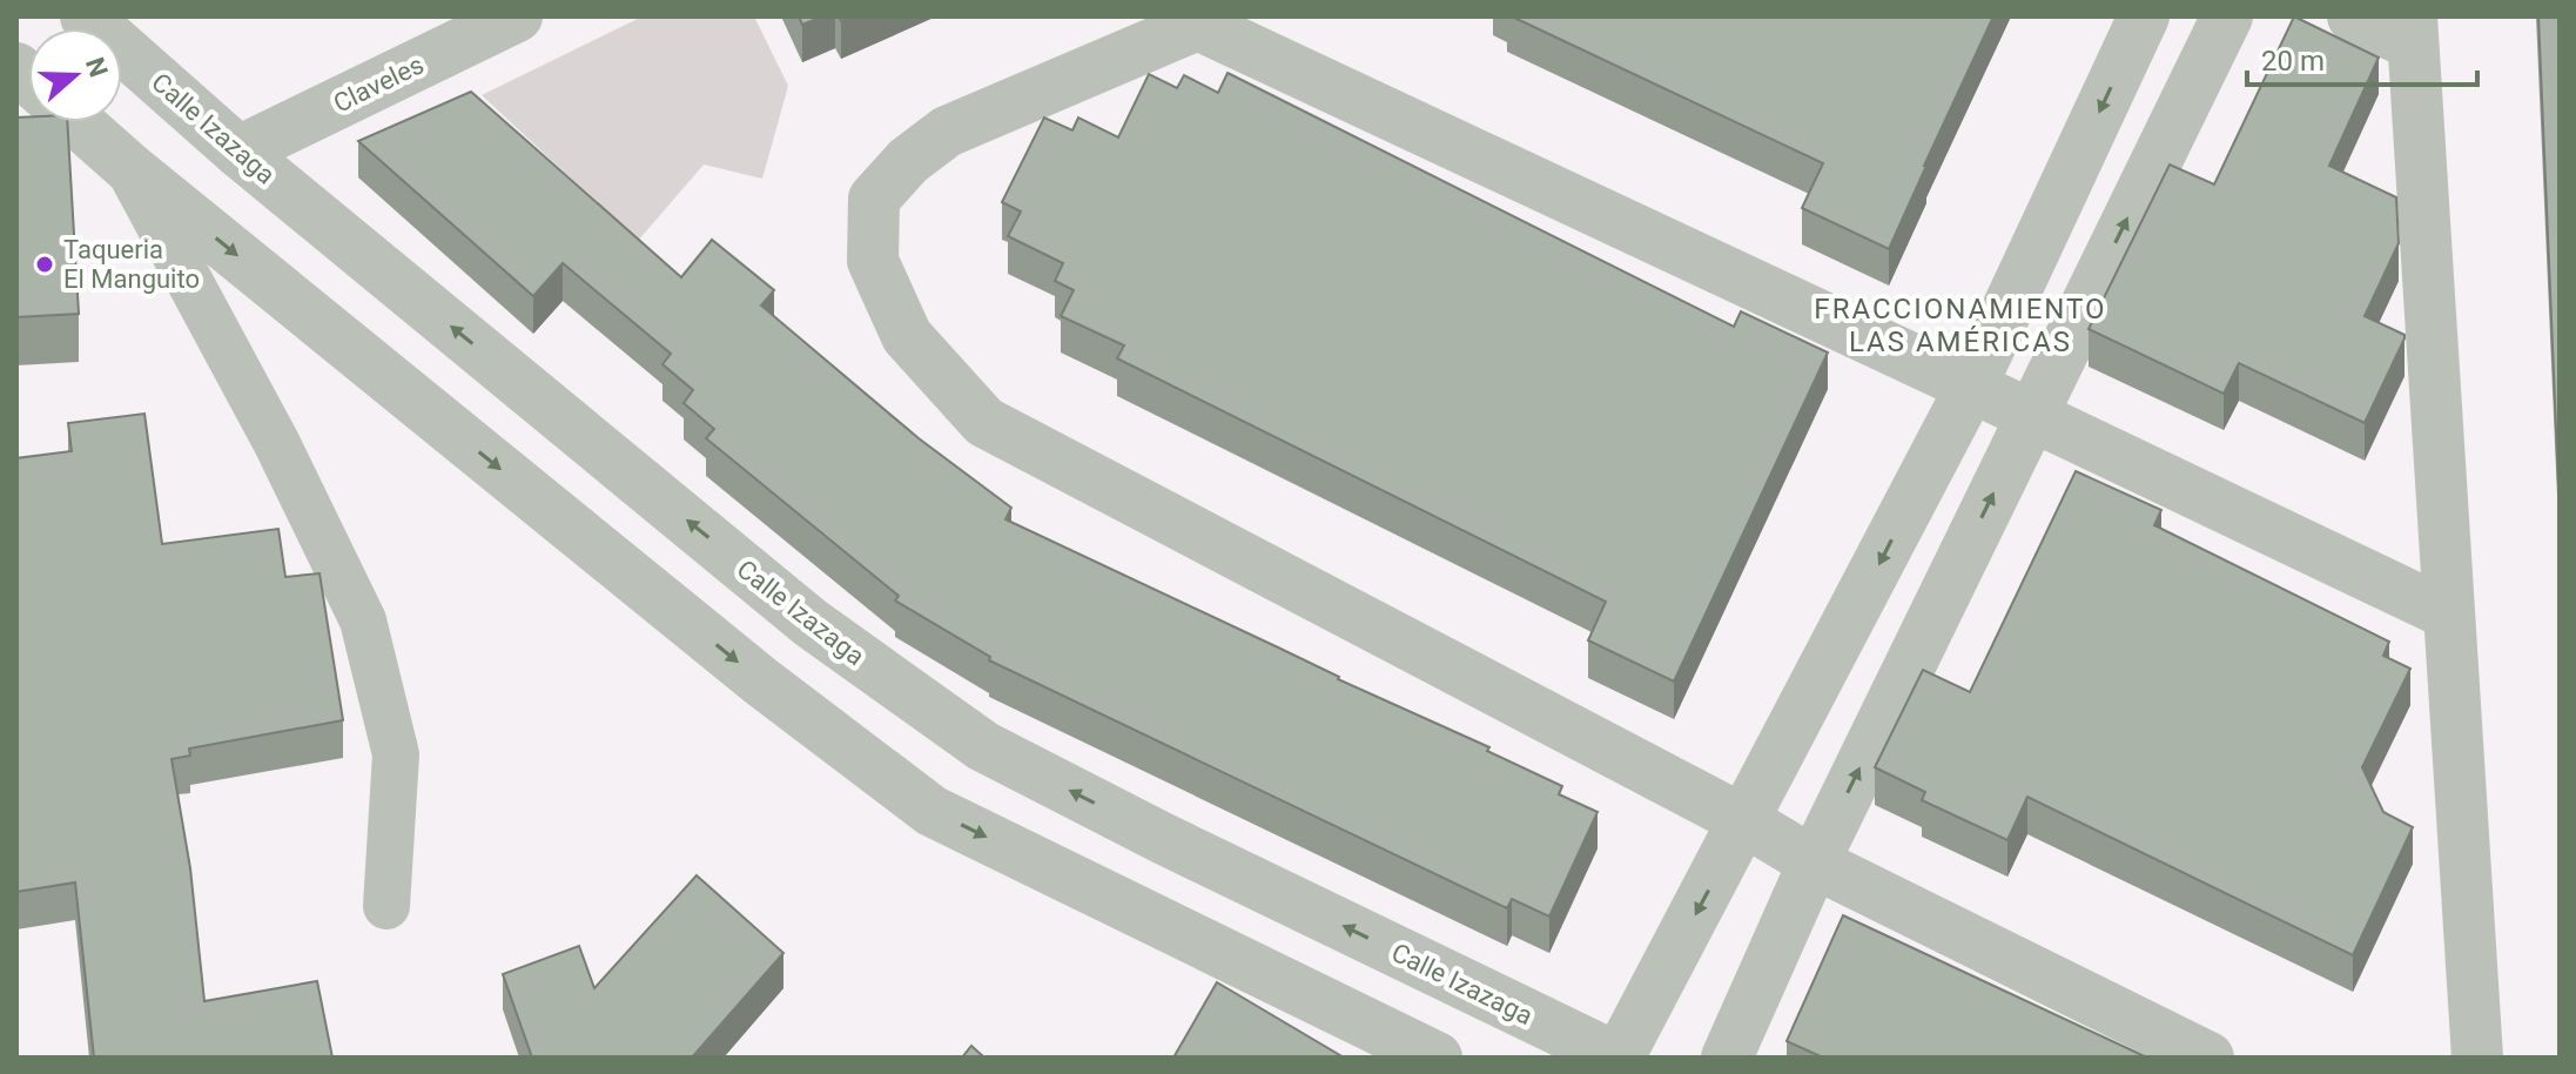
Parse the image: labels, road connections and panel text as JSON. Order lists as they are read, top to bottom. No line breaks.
{"streets":{"street":["Claveles","Calle Izazaga"]},"crossings":[["Claveles","Calle Izazaga"]],"districts":["FRACCIONAMIENTO LAS AMÉRICAS"],"places":["Taqueria El Manguito"],"scale_bar":"20 m","north":"right"}
